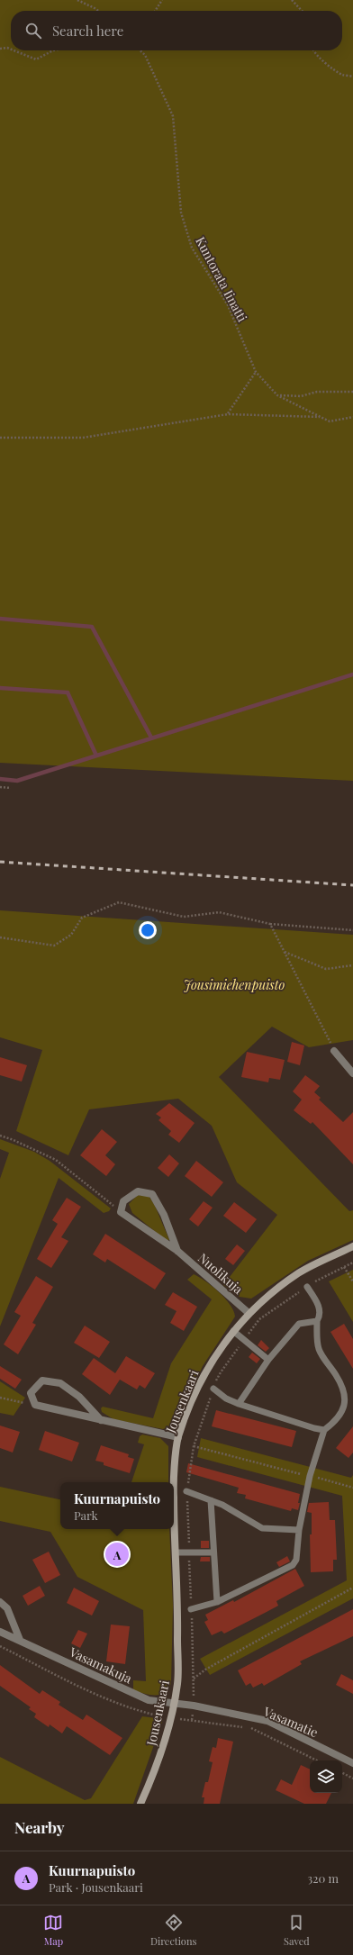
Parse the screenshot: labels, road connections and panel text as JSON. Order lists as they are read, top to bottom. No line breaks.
{"streets":{"street":["Nuolikuja","Jousenkaari","Vasamakuja","Vasamatie"],"path":["Kuntorata Iinatti"]},"crossings":[["Nuolikuja","Jousenkaari"],["Jousenkaari","Vasamakuja"],["Jousenkaari","Vasamatie"],["Vasamakuja","Vasamatie"]],"parks":["Jousimiehenpuisto"],"page":{"search":"Search here","popup":["Kuurnapuisto","Park"],"pins":"A","heading":"Nearby","list":[{"mark":"A","name":"Kuurnapuisto","note":"Park · Jousenkaari","value":"320 m"}],"nav":["Map","Directions","Saved"]}}
